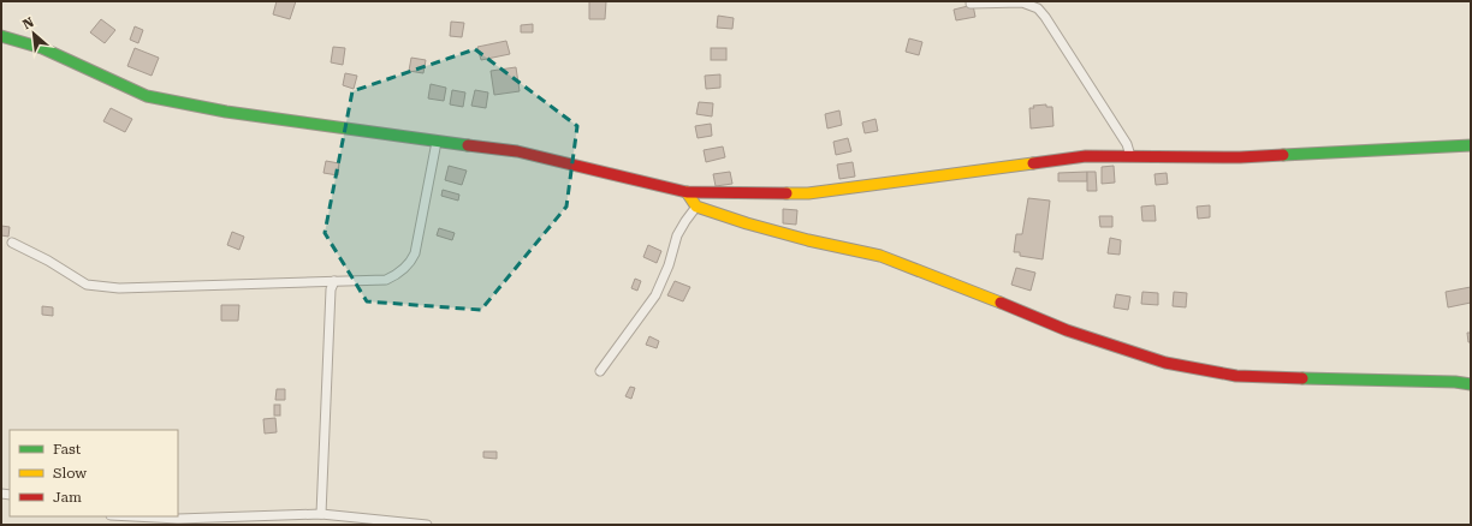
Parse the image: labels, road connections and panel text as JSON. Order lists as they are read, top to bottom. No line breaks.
{"legend":["Fast","Slow","Jam"],"north":"top left"}
